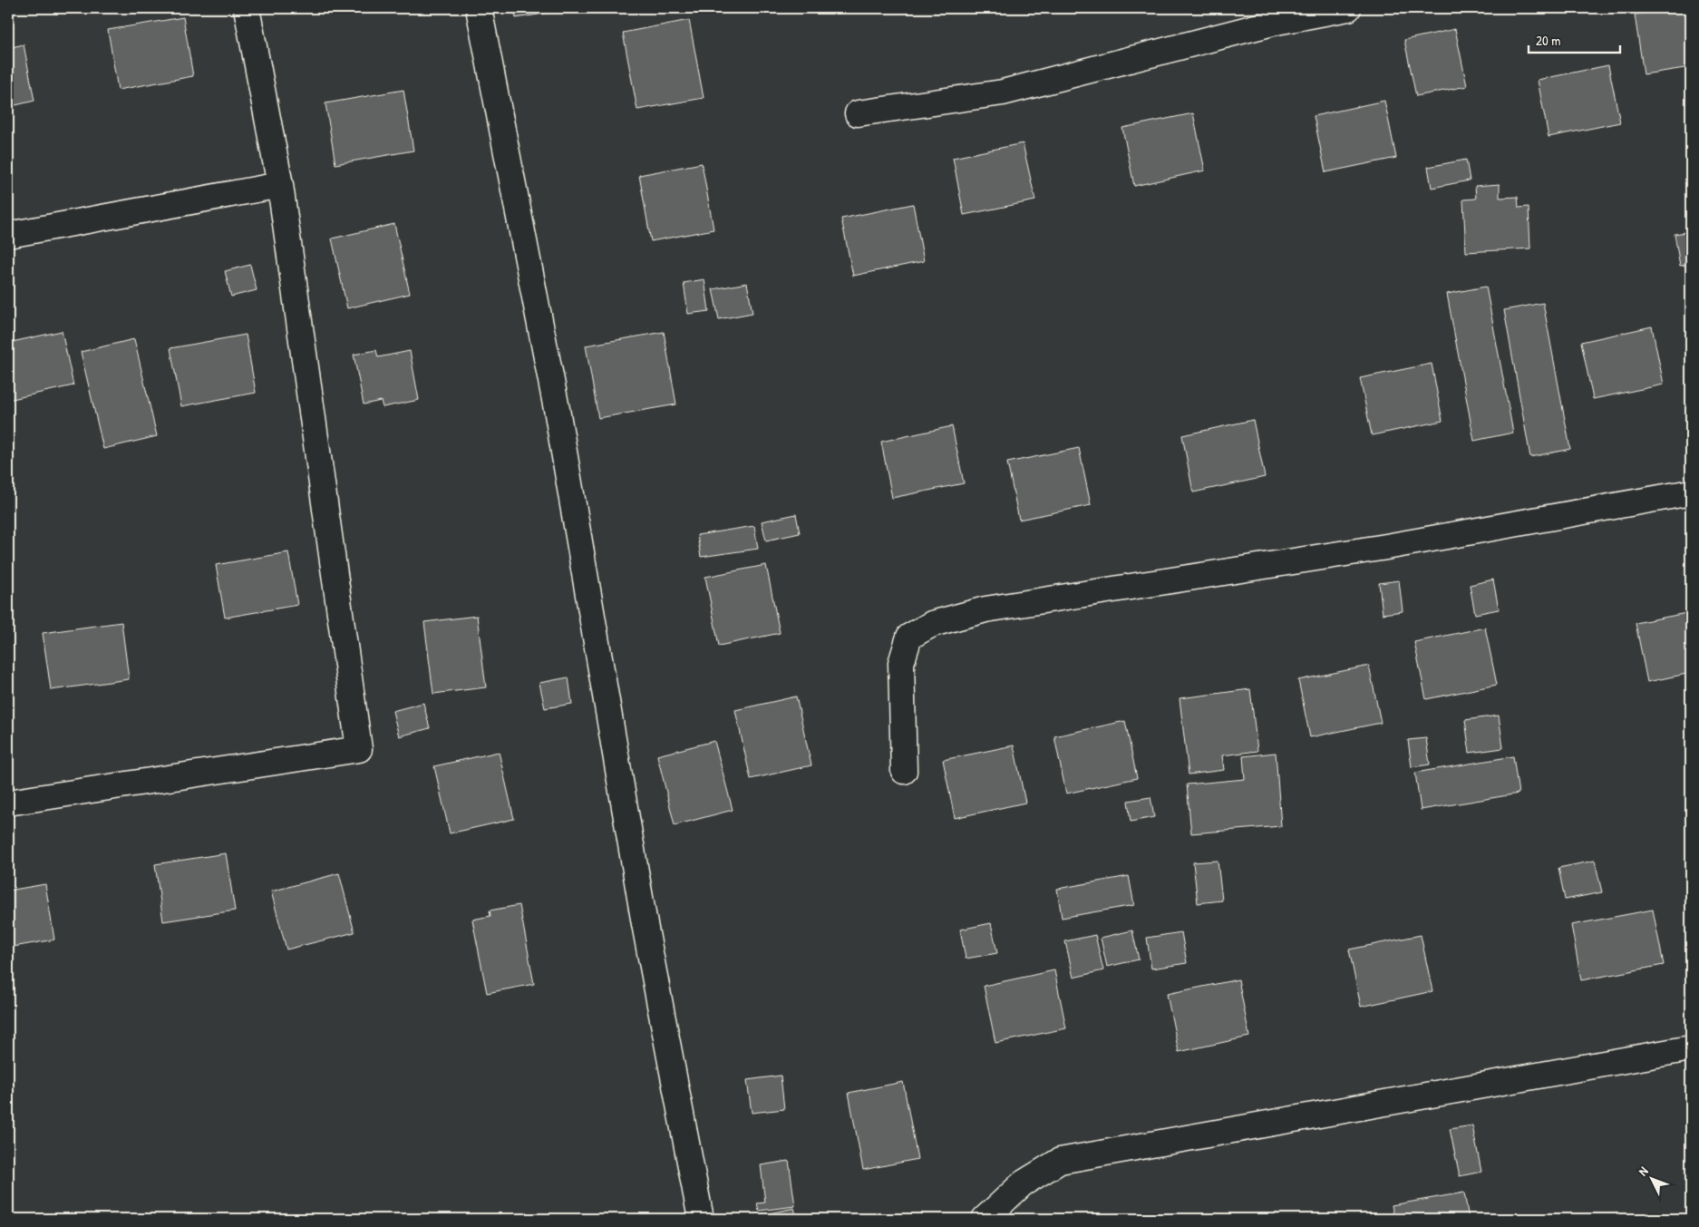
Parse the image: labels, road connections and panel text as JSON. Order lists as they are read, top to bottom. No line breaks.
{"scale_bar":"20 m","north":"top left"}
